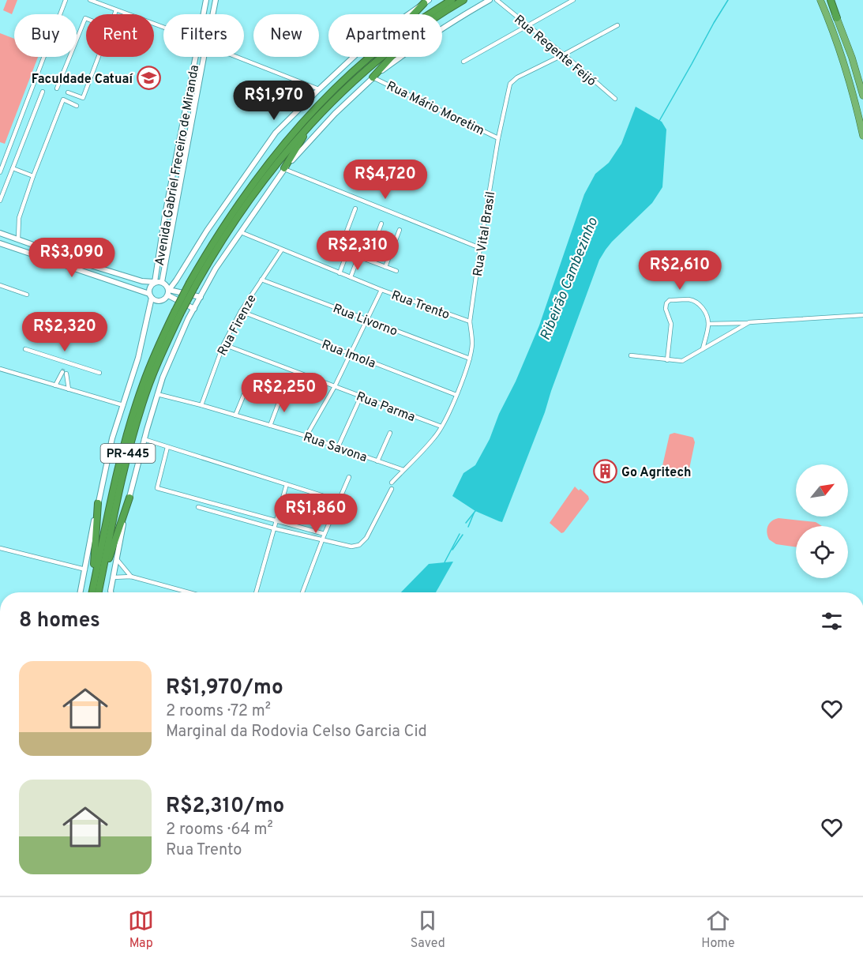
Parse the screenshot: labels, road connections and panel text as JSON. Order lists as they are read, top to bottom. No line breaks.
{"streets":{"highway":["PR-445"],"street":["Rua Regente Feijó","Rua Mário Moretim","Avenida Gabriel Freceiro de Miranda","Rua Vital Brasil","Rua Trento","Rua Livorno","Rua Firenze","Rua Imola","Rua Parma","Rua Savona"]},"crossings":[["Rua Regente Feijó","Rua Vital Brasil"],["Rua Mário Moretim","Rua Vital Brasil"],["Rua Vital Brasil","Rua Trento"],["Rua Vital Brasil","Rua Livorno"],["Rua Vital Brasil","Rua Imola"],["Rua Vital Brasil","Rua Parma"],["Rua Vital Brasil","Rua Savona"],["Rua Trento","Rua Firenze"],["Rua Livorno","Rua Firenze"],["Rua Firenze","Rua Imola"],["Rua Firenze","Rua Parma"],["Rua Firenze","Rua Savona"]],"water":["Ribeirão Cambezinho"],"places":{"school or university":["Faculdade Catuaí"],"building":["Go Agritech"]},"north":"top right","page":{"chip":["Buy","Rent","Filters","New","Apartment"],"price":["R$1,970","R$4,720","R$2,310","R$3,090","R$2,610","R$2,320","R$2,250","R$1,860"],"heading":"8 homes","list":[{"name":"R$1,970/mo","note":"2 rooms · 72 m² · Marginal da Rodovia Celso Garcia Cid"},{"name":"R$2,310/mo","note":"2 rooms · 64 m² · Rua Trento"}],"tabs":["Map","Saved","Home"]}}
